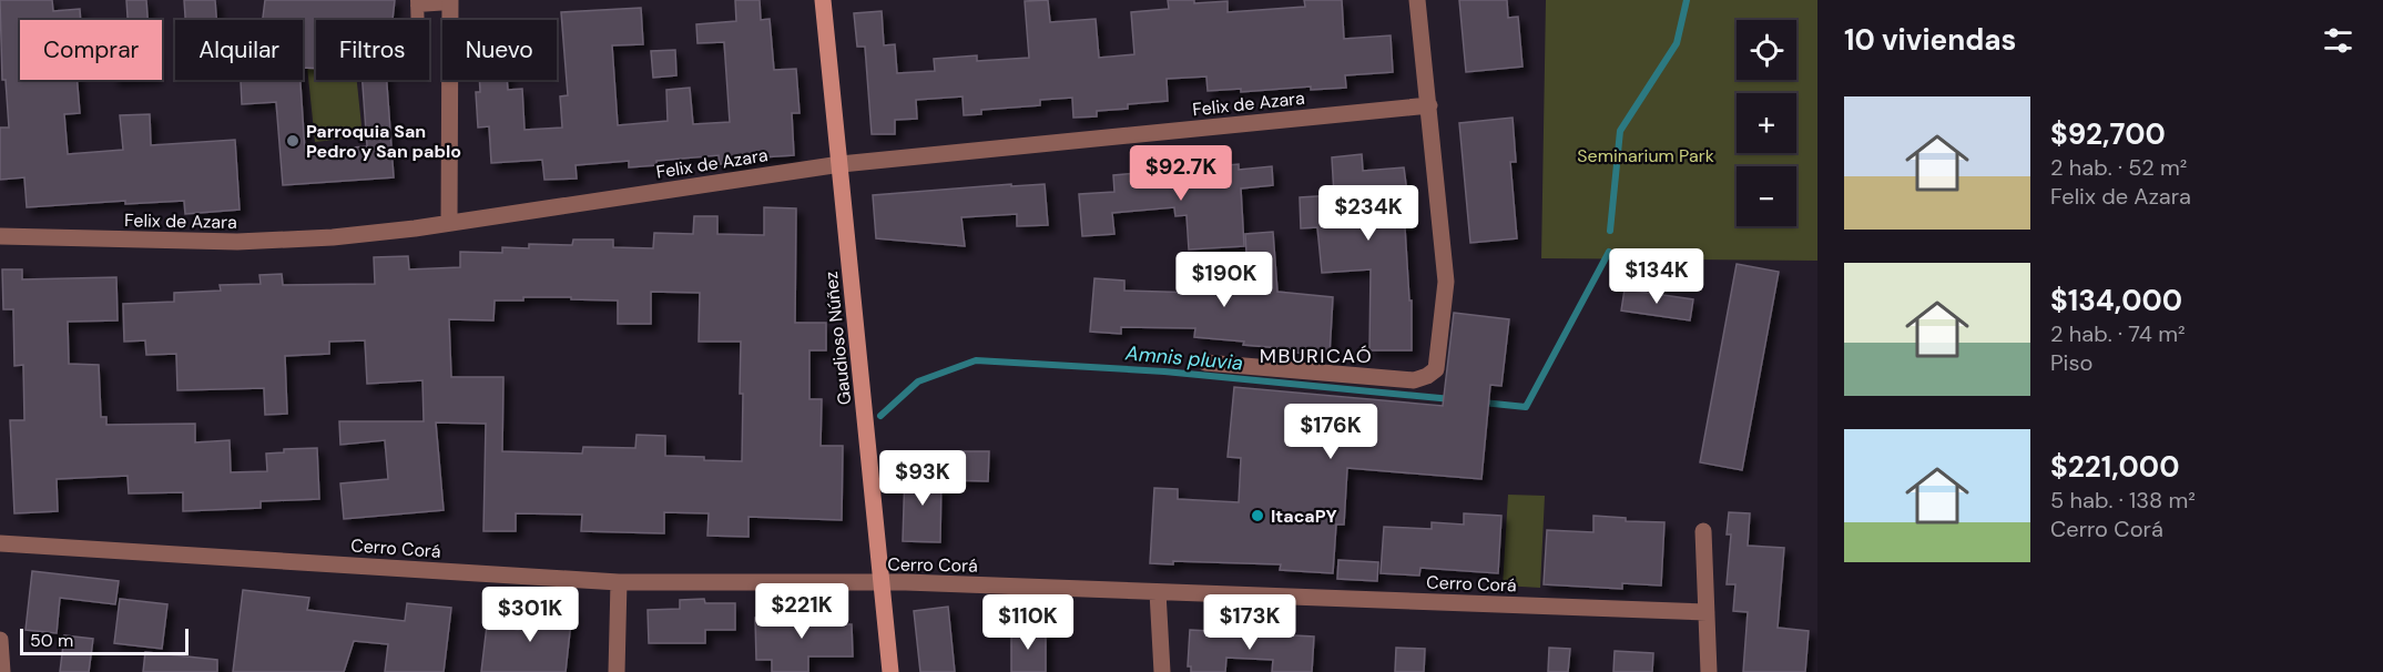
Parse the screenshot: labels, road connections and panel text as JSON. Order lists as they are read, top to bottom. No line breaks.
{"streets":{"street":["Felix de Azara","Gaudioso Núñez","Cerro Corá"]},"crossings":[["Felix de Azara","Gaudioso Núñez"],["Gaudioso Núñez","Cerro Corá"]],"districts":["MBURICAÓ"],"water":["Amnis pluvia"],"parks":["Seminarium Park"],"places":["Parroquia San Pedro y San pablo","ItacaPY"],"scale_bar":"50 m","page":{"heading":"10 viviendas","map_buttons":["+","−"],"chip":["Comprar","Alquilar","Filtros","Nuevo"],"list":[{"name":"$92,700","note":"2 hab. · 52 m² · Felix de Azara"},{"name":"$134,000","note":"2 hab. · 74 m² · Piso"},{"name":"$221,000","note":"5 hab. · 138 m² · Cerro Corá"}],"price":["$92.7K","$234K","$134K","$190K","$176K","$93K","$221K","$301K","$110K","$173K"],"scale":"50 m"}}
